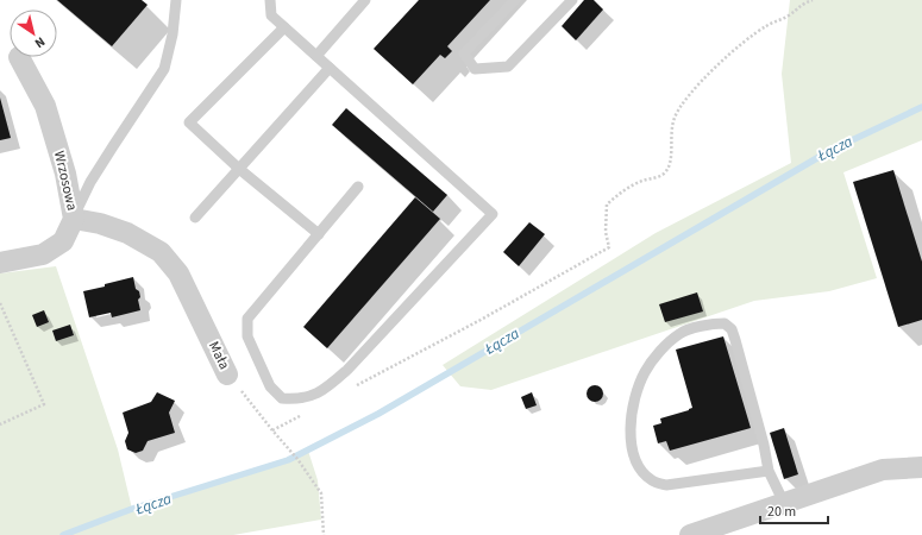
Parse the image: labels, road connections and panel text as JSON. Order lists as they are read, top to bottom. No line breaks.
{"streets":{"street":["Wrzosowa","Mała"]},"crossings":[["Wrzosowa","Mała"]],"water":["Łącza"],"scale_bar":"20 m","north":"bottom right"}
